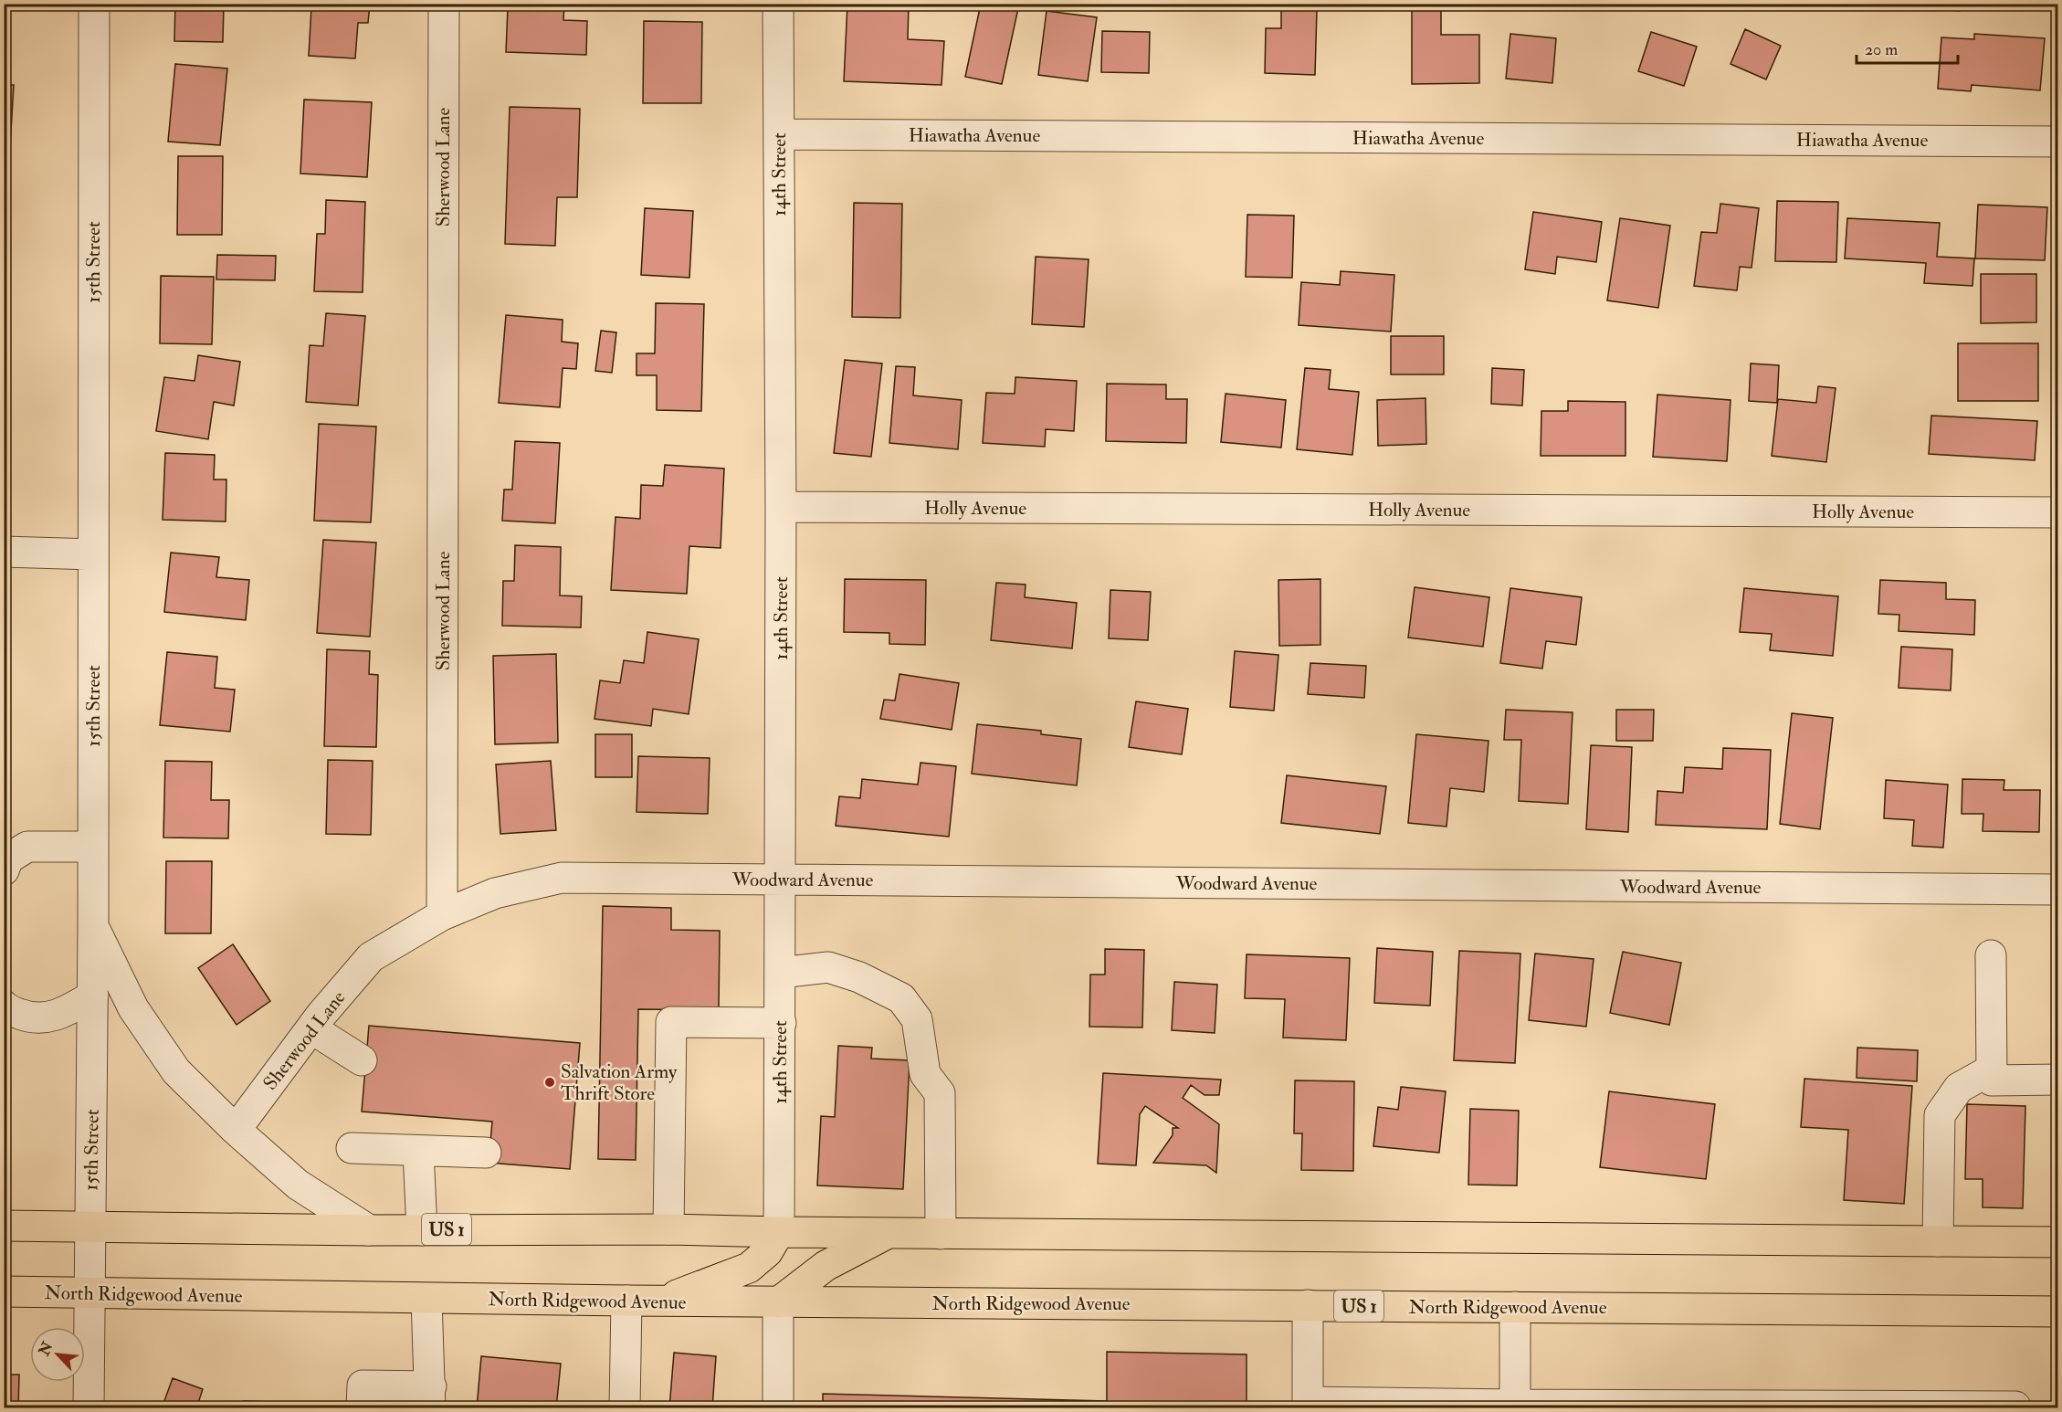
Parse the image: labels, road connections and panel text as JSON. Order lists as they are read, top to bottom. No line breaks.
{"streets":{"main road":["US 1","North Ridgewood Avenue"],"street":["Hiawatha Avenue","Sherwood Lane","14th Street","15th Street","Holly Avenue","Woodward Avenue"]},"crossings":[["Hiawatha Avenue","14th Street"],["Sherwood Lane","Woodward Avenue"],["14th Street","Holly Avenue"],["14th Street","Woodward Avenue"],["14th Street","US 1"],["15th Street","US 1"],["15th Street","North Ridgewood Avenue"]],"places":["Salvation Army Thrift Store"],"scale_bar":"20 m","north":"top left"}
